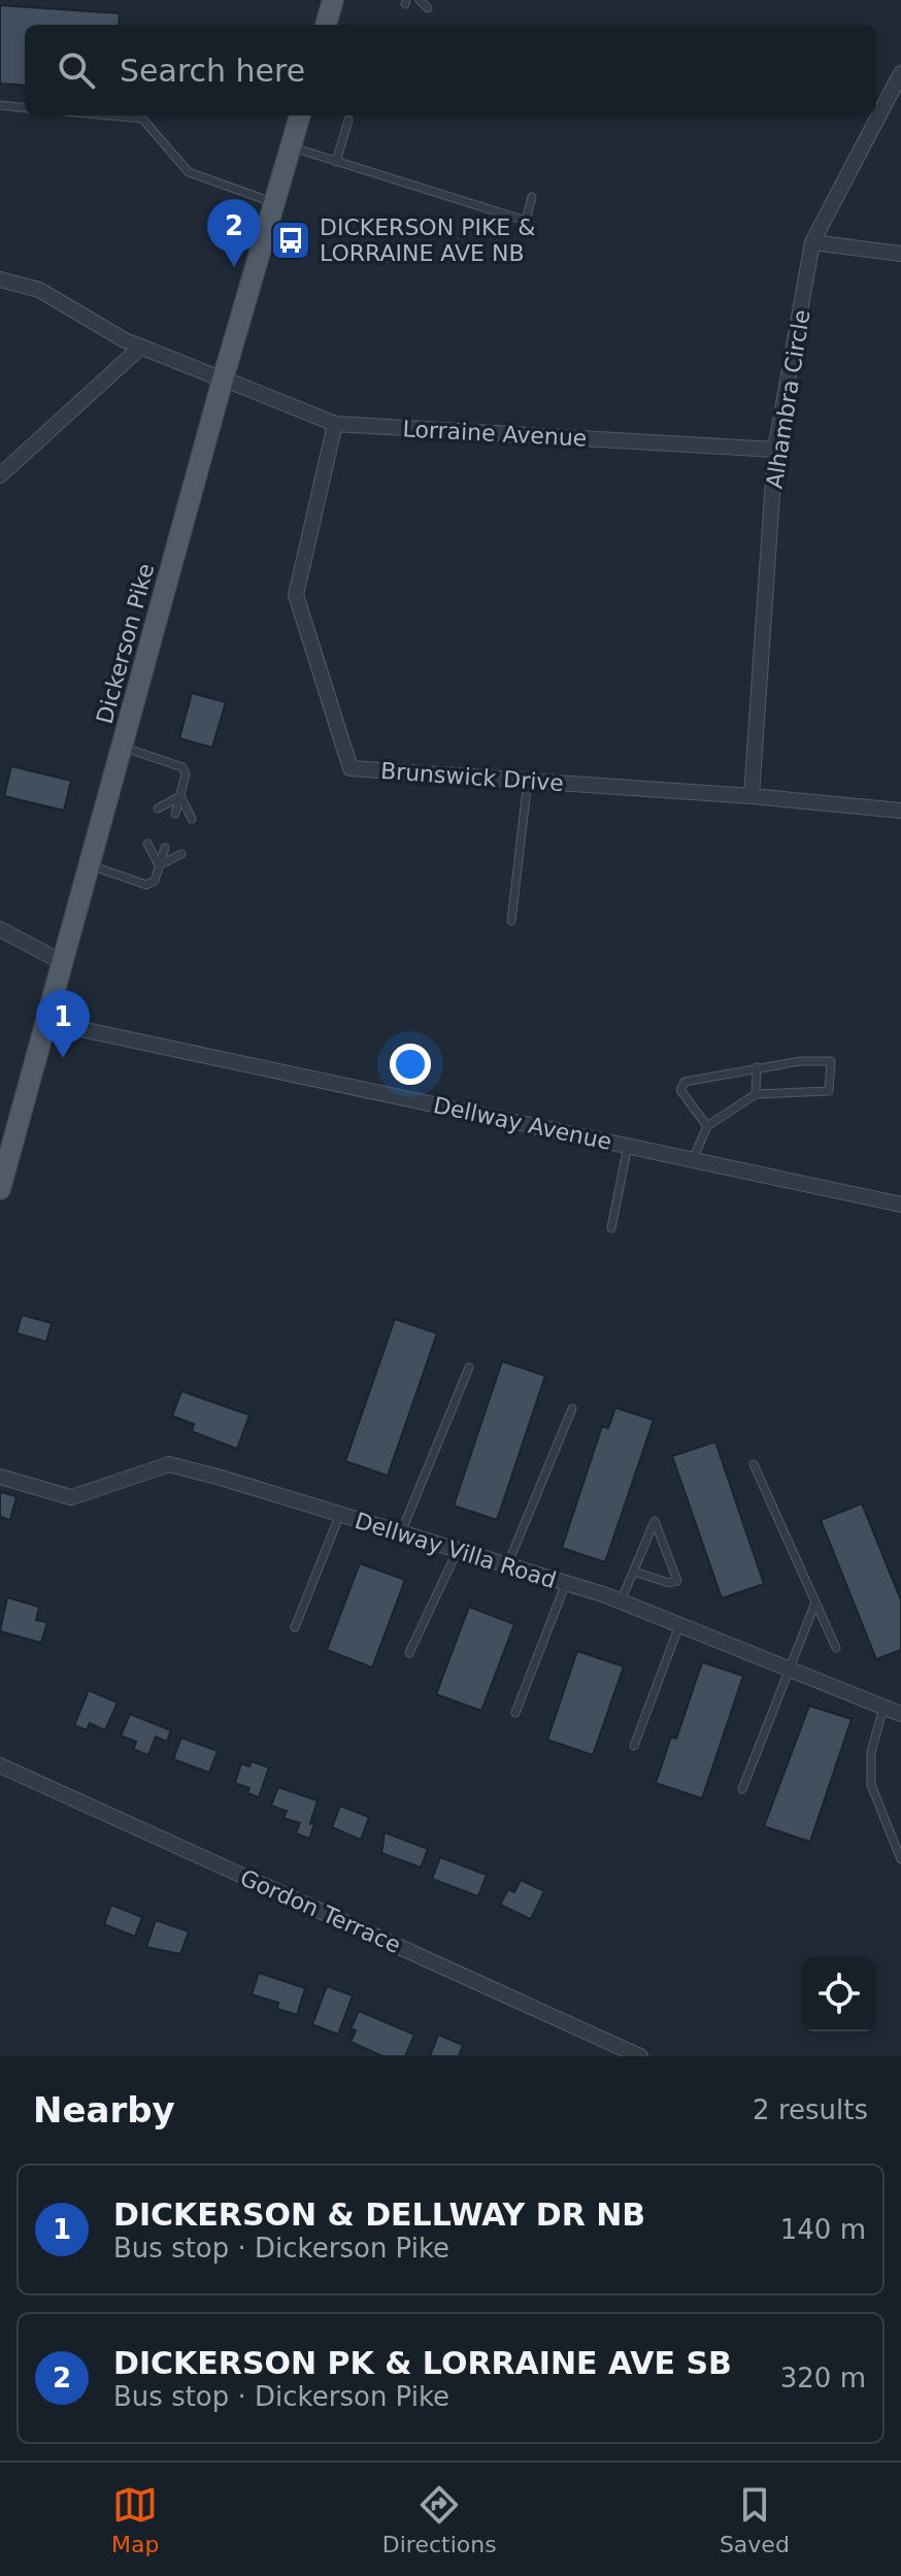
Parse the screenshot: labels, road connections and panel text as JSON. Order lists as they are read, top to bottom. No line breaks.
{"streets":{"main road":["Dickerson Pike"],"street":["Alhambra Circle","Lorraine Avenue","Brunswick Drive","Dellway Avenue","Dellway Villa Road","Gordon Terrace"]},"crossings":[["Alhambra Circle","Lorraine Avenue"],["Alhambra Circle","Brunswick Drive"],["Lorraine Avenue","Dickerson Pike"],["Lorraine Avenue","Brunswick Drive"],["Dickerson Pike","Dellway Avenue"]],"places":{"bus stop":["DICKERSON PIKE & LORRAINE AVE NB"]},"page":{"search":"Search here","pins":["2","1"],"heading":["Nearby","2 results"],"list":[{"mark":"1","name":"DICKERSON & DELLWAY DR NB","note":"Bus stop · Dickerson Pike","value":"140 m"},{"mark":"2","name":"DICKERSON PK & LORRAINE AVE SB","note":"Bus stop · Dickerson Pike","value":"320 m"}],"nav":["Map","Directions","Saved"]}}
